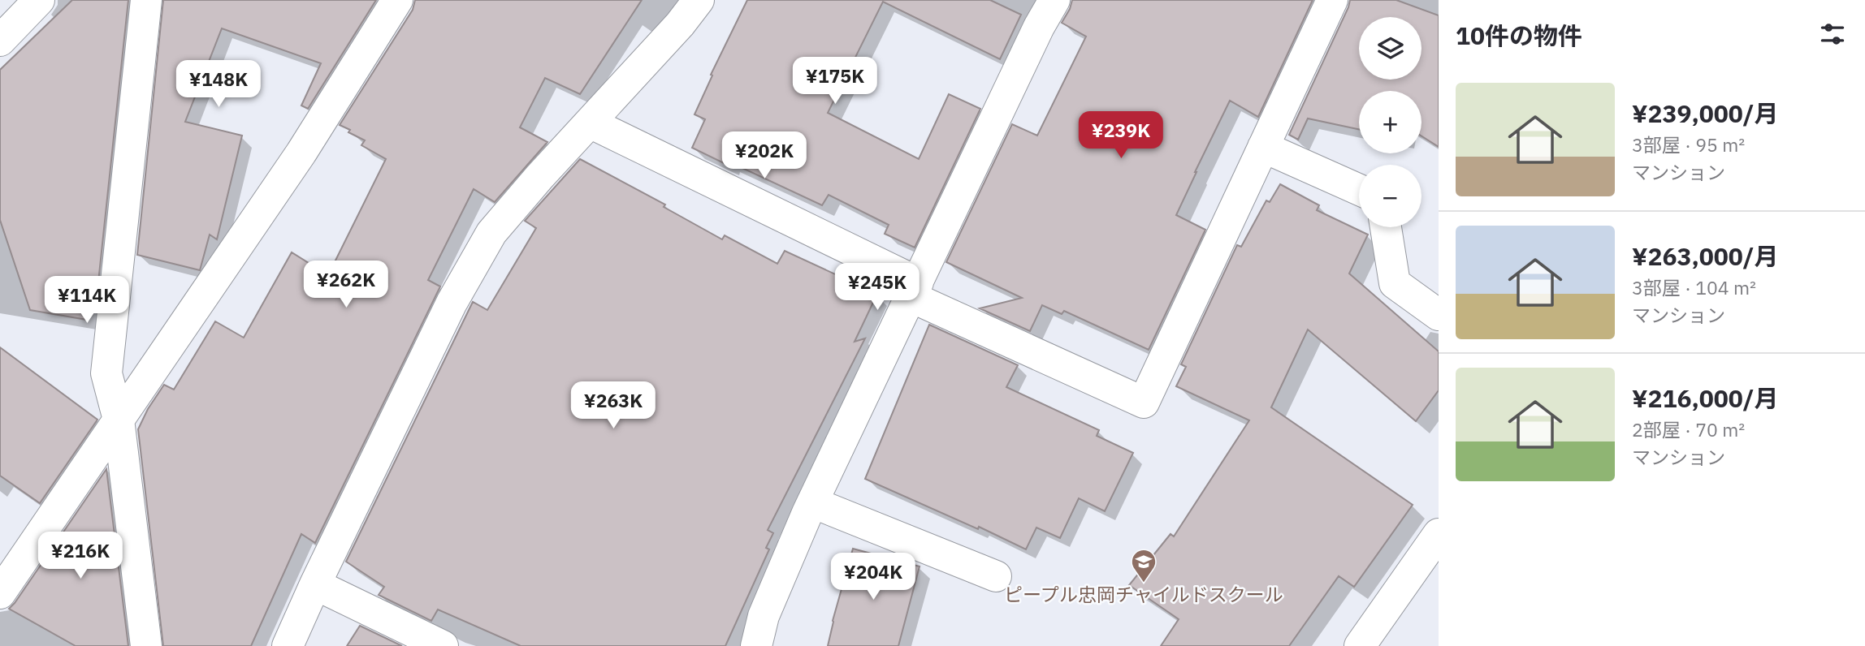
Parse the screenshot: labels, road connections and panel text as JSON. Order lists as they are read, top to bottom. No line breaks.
{"places":{"school or university":["ピープル忠岡チャイルドスクール"]},"page":{"heading":"10件の物件","map_buttons":["+","−"],"price":["¥175K","¥148K","¥239K","¥202K","¥262K","¥245K","¥114K","¥263K","¥216K","¥204K"],"list":[{"name":"¥239,000/月","note":"3部屋 · 95 m² · マンション"},{"name":"¥263,000/月","note":"3部屋 · 104 m² · マンション"},{"name":"¥216,000/月","note":"2部屋 · 70 m² · マンション"}]}}
